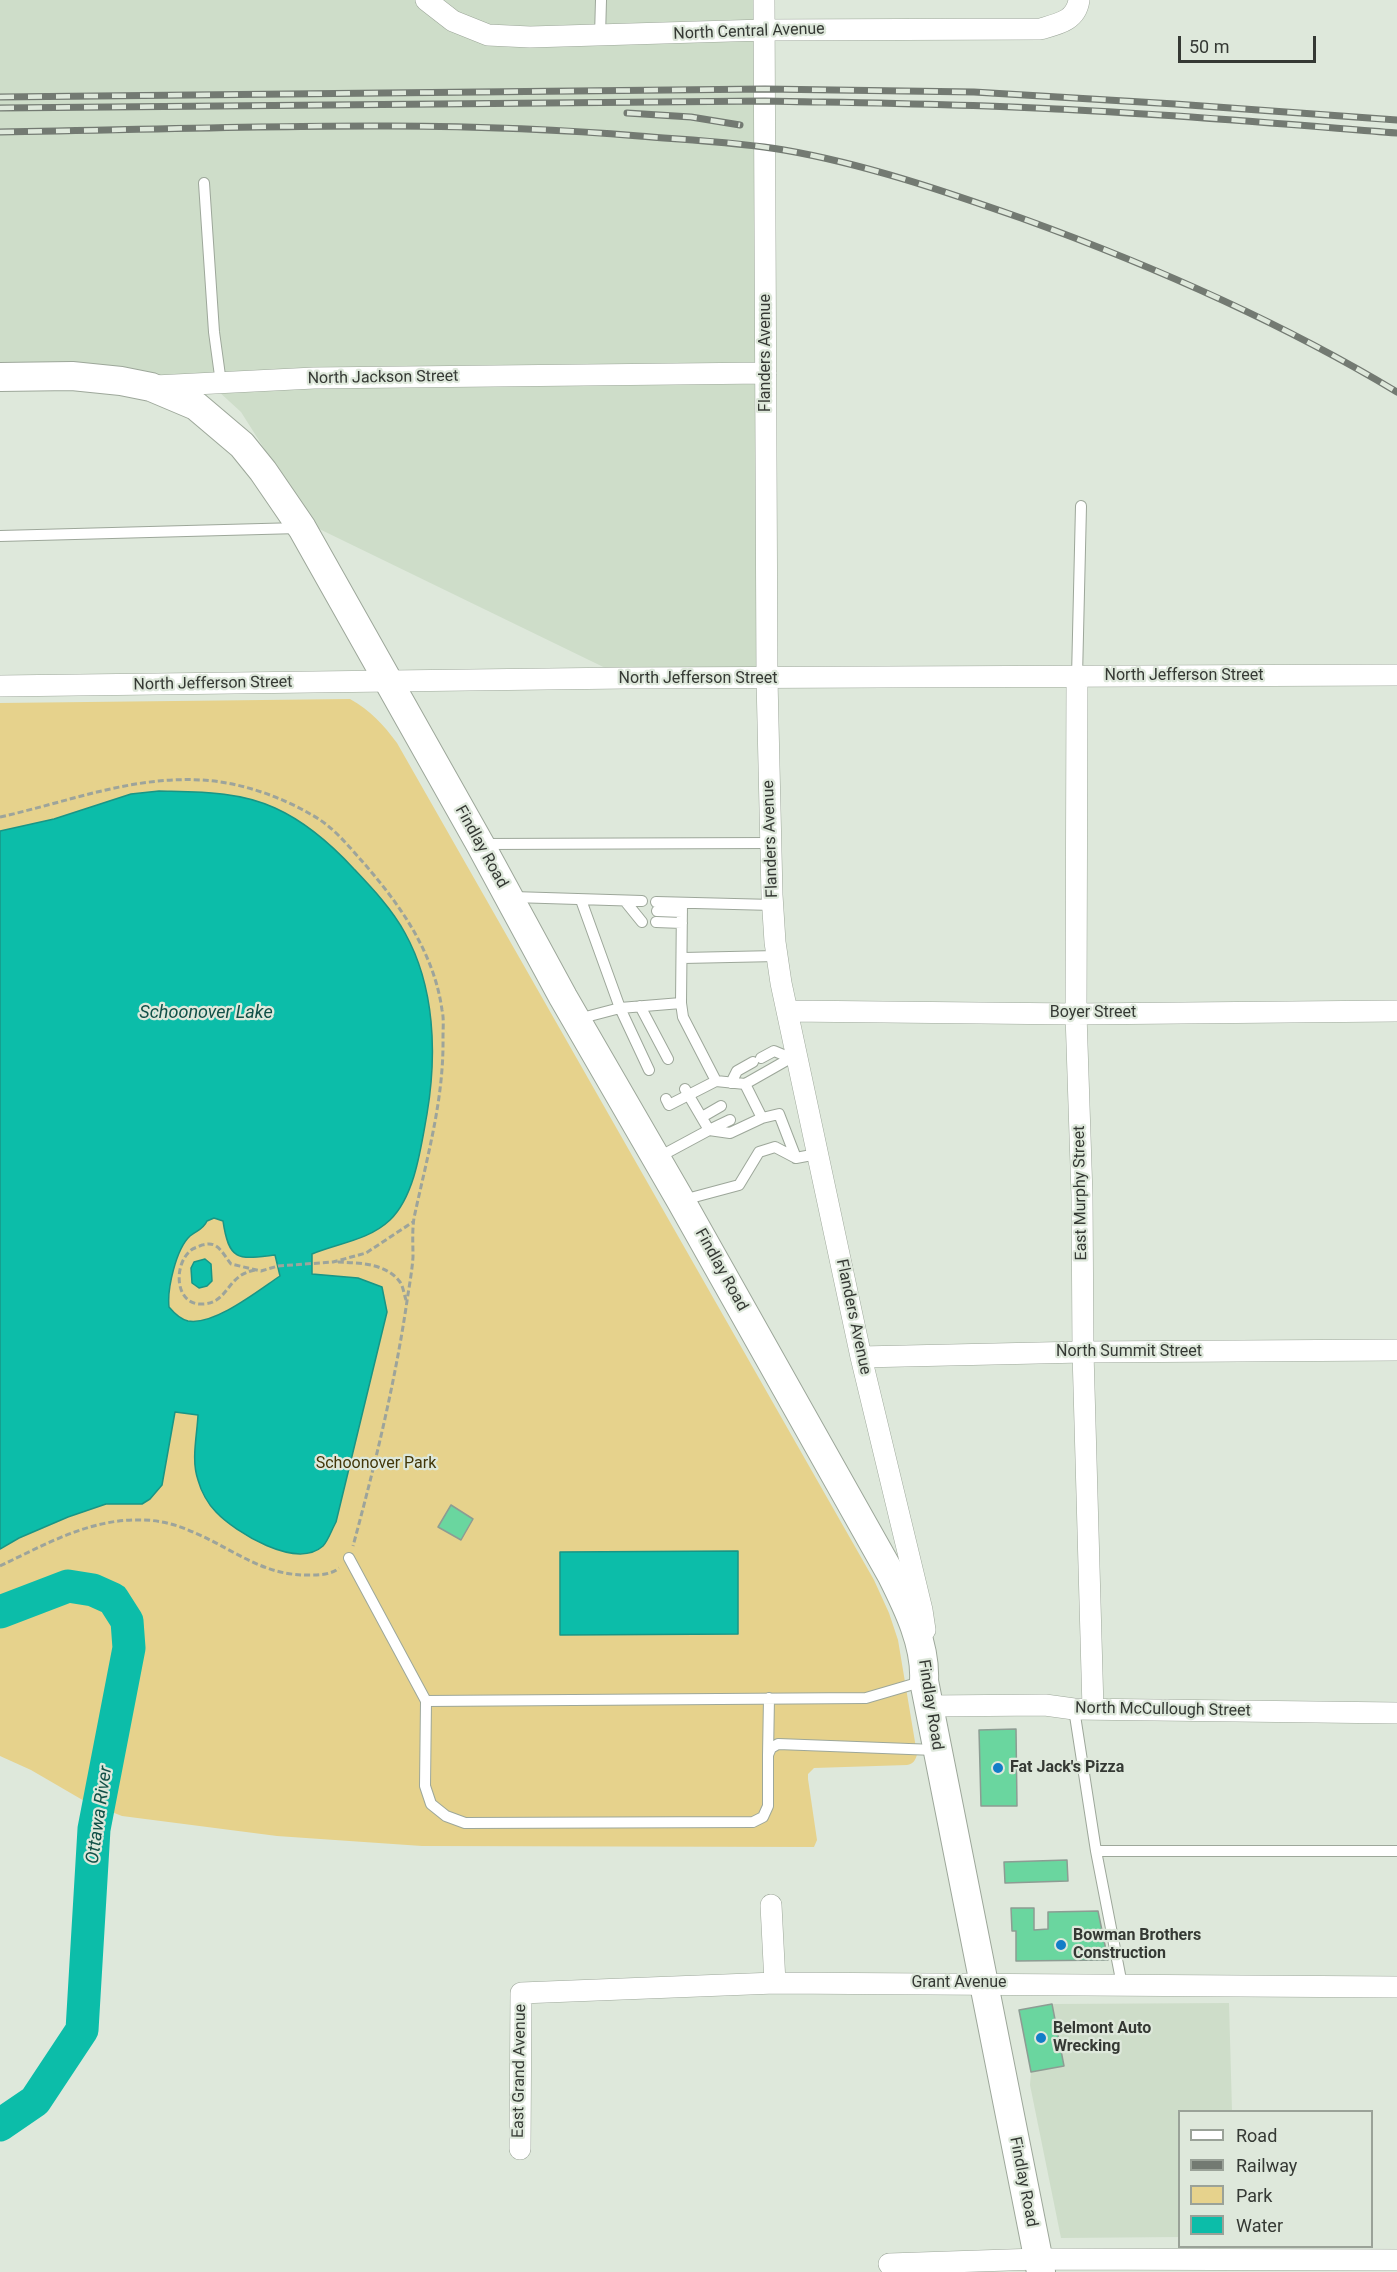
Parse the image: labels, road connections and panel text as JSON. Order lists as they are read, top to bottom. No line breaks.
{"streets":{"main road":["North Jackson Street","Findlay Road"],"street":["North Central Avenue","Flanders Avenue","North Jefferson Street","Boyer Street","East Murphy Street","North Summit Street","North McCullough Street","Grant Avenue","East Grand Avenue"]},"crossings":[["North Central Avenue","Flanders Avenue"],["Flanders Avenue","North Jackson Street"],["Flanders Avenue","North Jefferson Street"],["Flanders Avenue","Findlay Road"],["Flanders Avenue","Boyer Street"],["Flanders Avenue","North Summit Street"],["Flanders Avenue","North McCullough Street"],["North Jackson Street","Findlay Road"],["North Jefferson Street","Findlay Road"],["North Jefferson Street","East Murphy Street"],["Findlay Road","North McCullough Street"],["Findlay Road","Grant Avenue"],["Boyer Street","East Murphy Street"],["East Murphy Street","North Summit Street"],["East Murphy Street","North McCullough Street"],["Grant Avenue","East Grand Avenue"]],"water":["Schoonover Lake","Ottawa River"],"parks":["Schoonover Park"],"places":["Fat Jack's Pizza","Bowman Brothers Construction","Belmont Auto Wrecking"],"legend":["Road","Railway","Park","Water"],"scale_bar":"50 m"}
